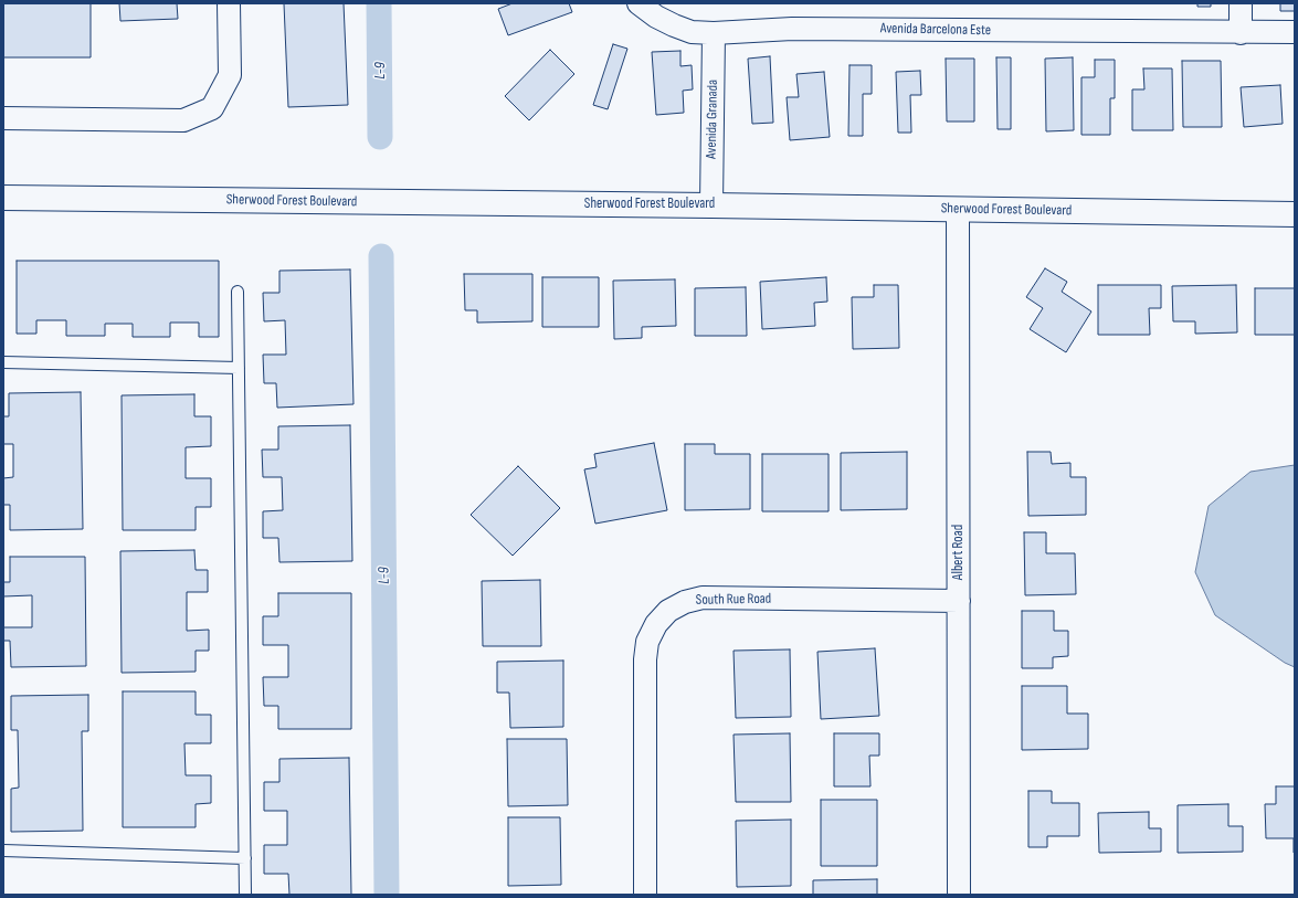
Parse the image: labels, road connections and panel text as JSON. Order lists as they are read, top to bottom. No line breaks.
{"streets":{"street":["Avenida Barcelona Este","Avenida Granada","Sherwood Forest Boulevard","Albert Road","South Rue Road"]},"crossings":[["Avenida Barcelona Este","Avenida Granada"],["Avenida Granada","Sherwood Forest Boulevard"],["Sherwood Forest Boulevard","Albert Road"],["Albert Road","South Rue Road"]],"water":["L-9"]}
